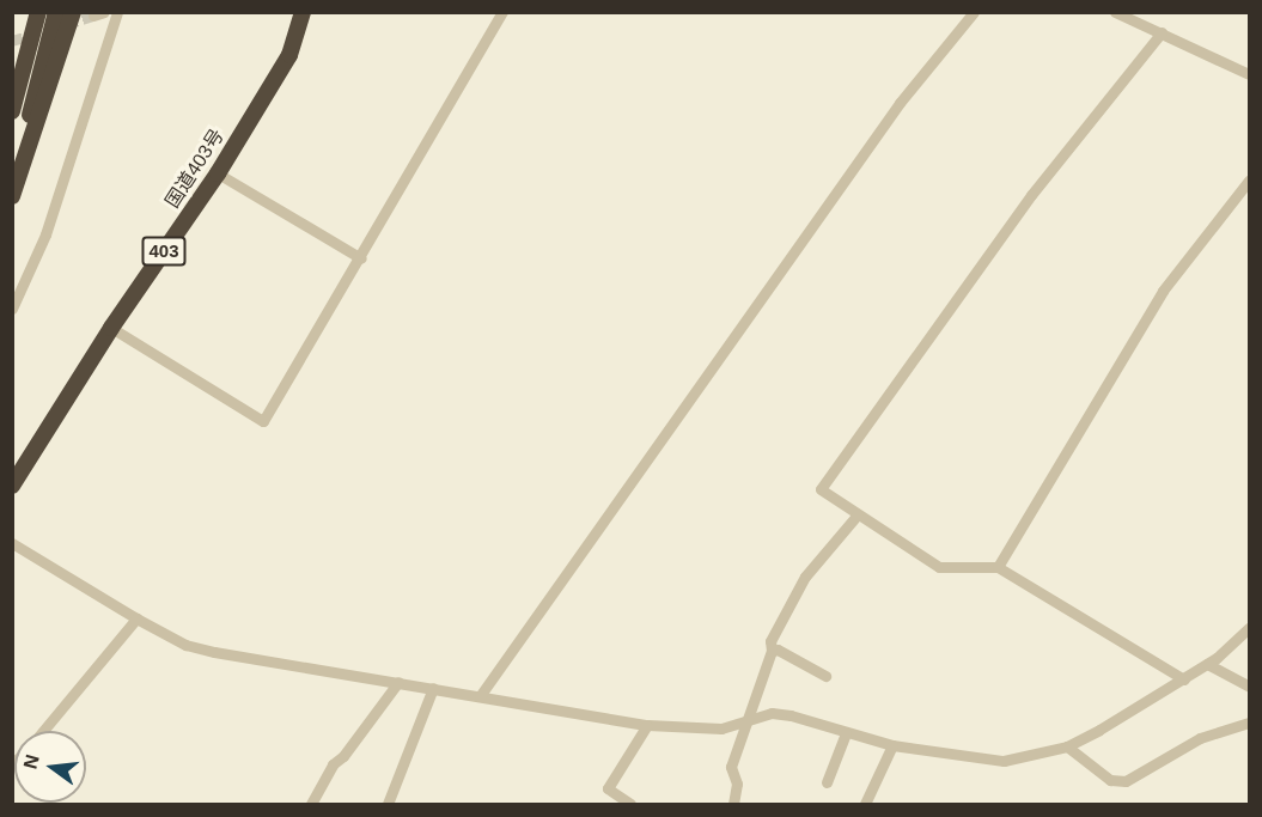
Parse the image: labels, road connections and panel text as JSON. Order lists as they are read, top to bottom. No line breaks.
{"streets":{"highway":["国道403号","403"]},"north":"left"}
